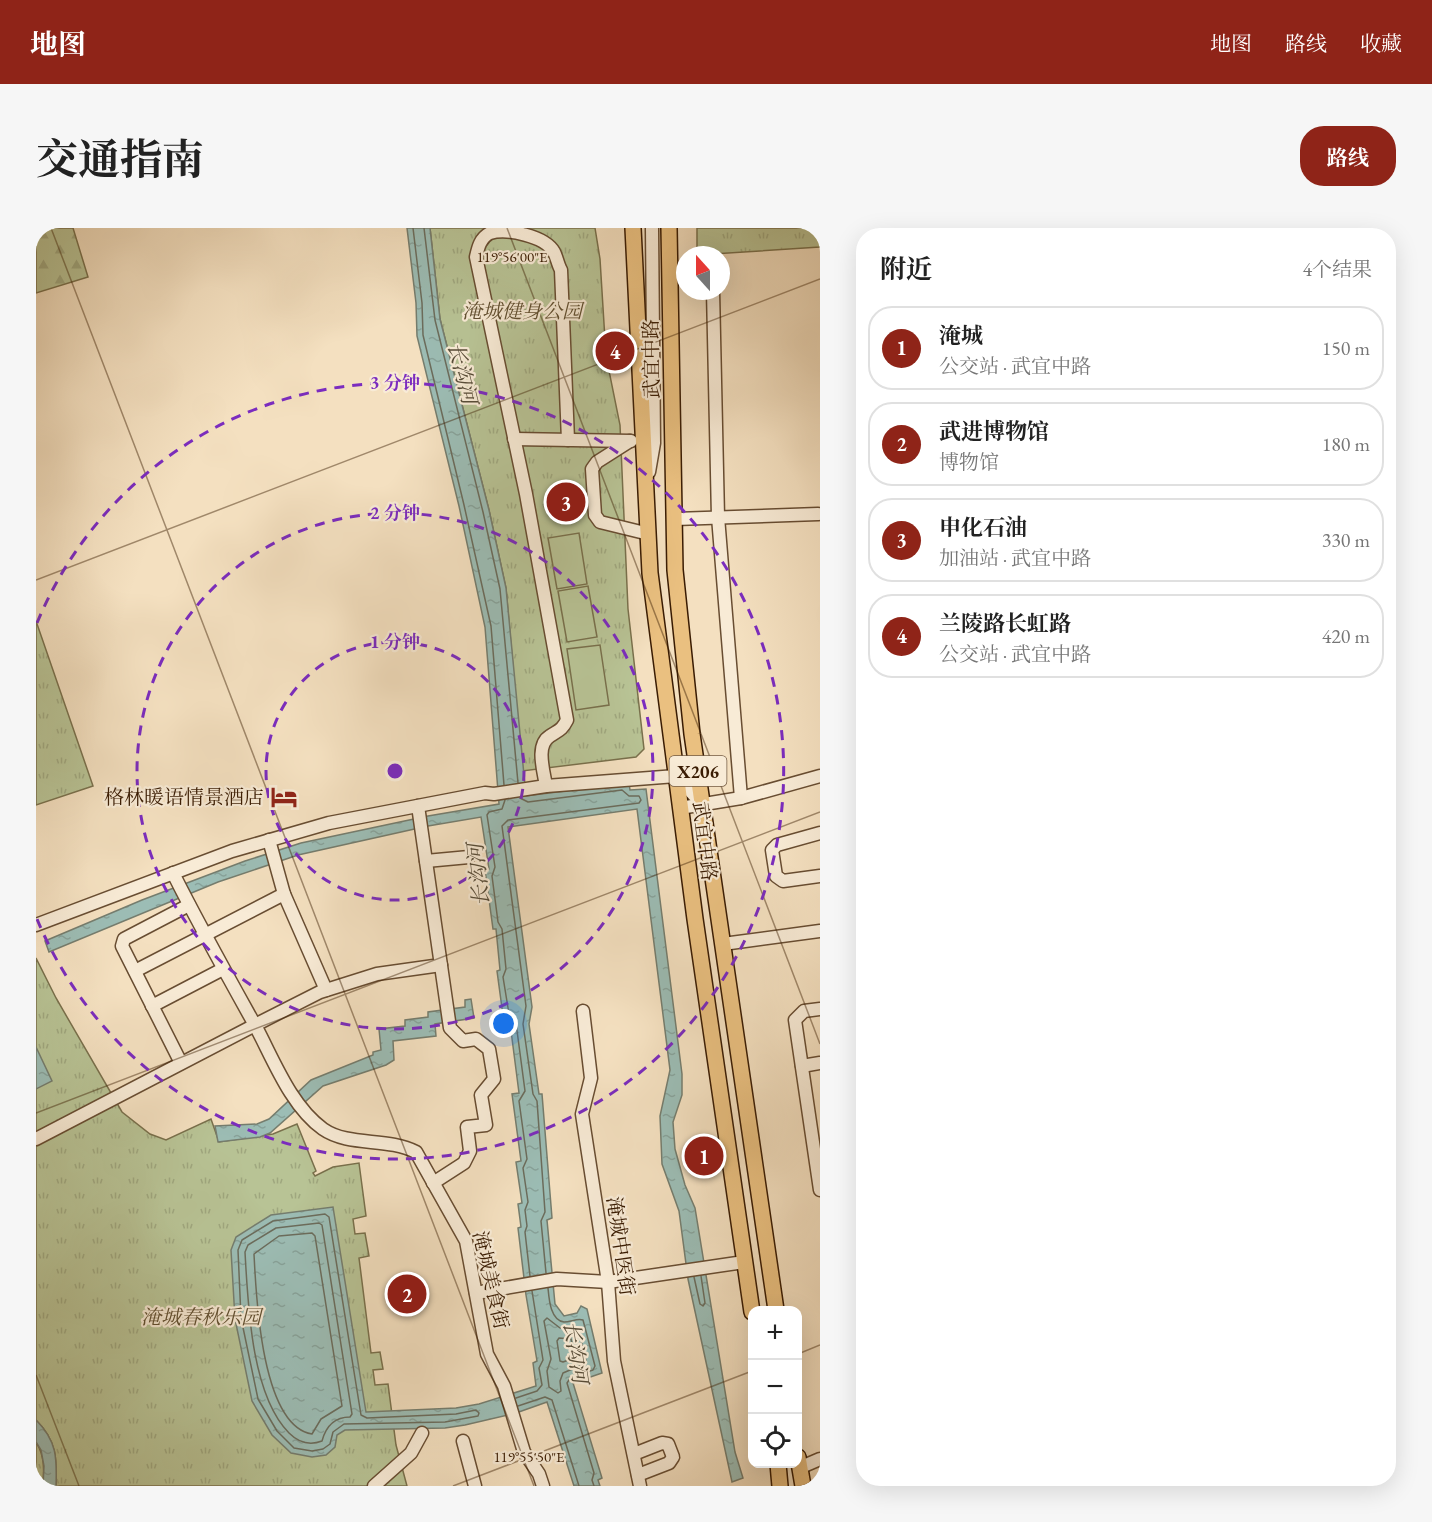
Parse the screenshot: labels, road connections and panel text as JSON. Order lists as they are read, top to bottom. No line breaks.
{"streets":{"main road":["武宜中路","X206"],"street":["淹城中医街","淹城美食街"]},"water":["长沟河"],"parks":["淹城健身公园","淹城春秋乐园"],"places":{"hotel":["格林暖语情景酒店"]},"north":"top","page":{"header":"地图","nav":["地图","路线","收藏"],"title":"交通指南","buttons":"路线","heading":["附近","4个结果"],"list":[{"mark":"1","name":"淹城","note":"公交站 · 武宜中路","value":"150 m"},{"mark":"2","name":"武进博物馆","note":"博物馆","value":"180 m"},{"mark":"3","name":"申化石油","note":"加油站 · 武宜中路","value":"330 m"},{"mark":"4","name":"兰陵路长虹路","note":"公交站 · 武宜中路","value":"420 m"}],"pins":["4","3","1","2"],"map_buttons":["+","−"]},"coordinates":["119°56'00\"E","119°55'50\"E"],"rings":["3 分钟","2 分钟","1 分钟"]}
